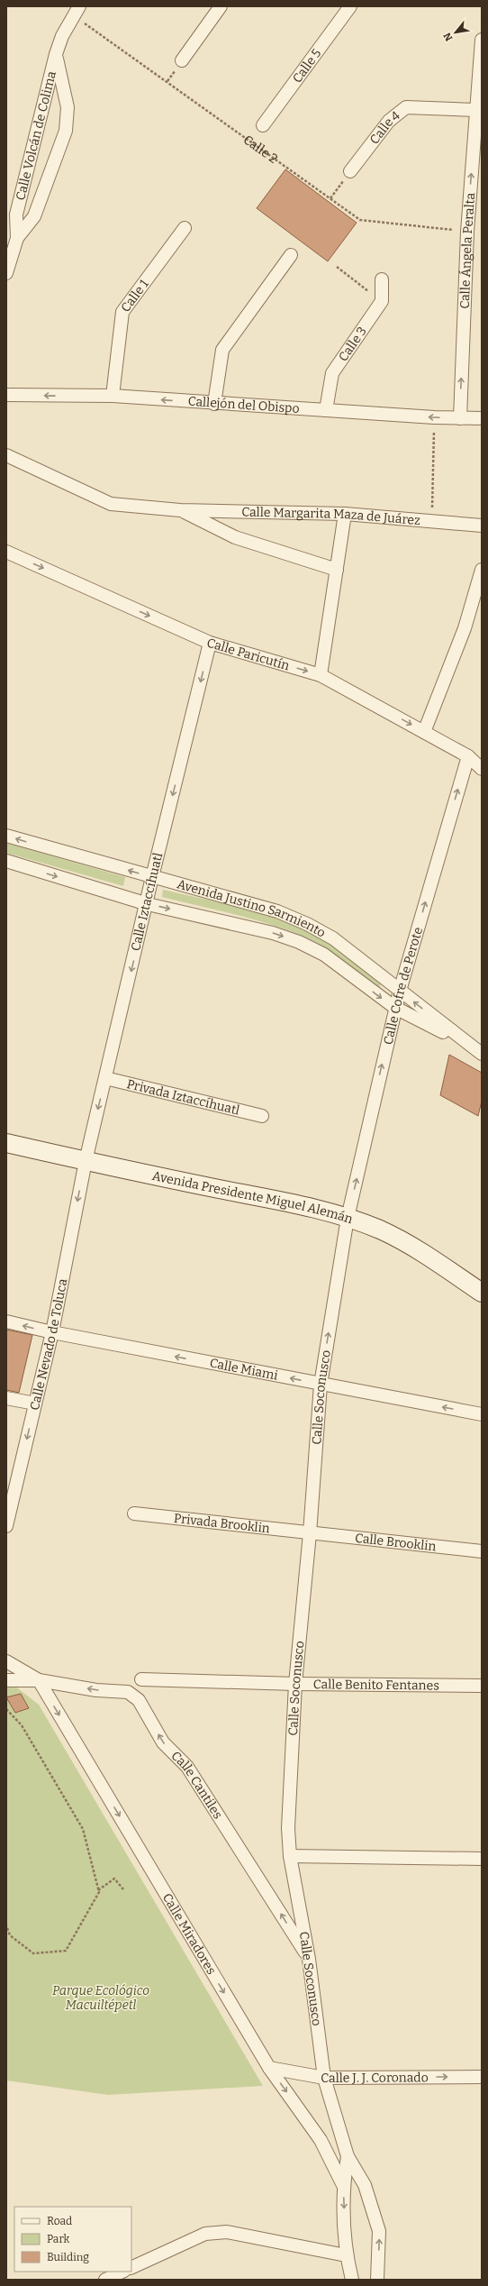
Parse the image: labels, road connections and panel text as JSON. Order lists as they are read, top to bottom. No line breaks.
{"streets":{"main road":["Avenida Presidente Miguel Alemán"],"street":["Calle 5","Calle 4","Calle Volcán de Colima","Calle Ángela Peralta","Calle 1","Calle 3","Callejón del Obispo","Calle Margarita Maza de Juárez","Calle Paricutín","Calle Iztaccíhuatl","Avenida Justino Sarmiento","Calle Cofre de Perote","Privada Iztaccíhuatl","Calle Nevado de Toluca","Calle Miami","Calle Soconusco","Privada Brooklin","Calle Brooklin","Calle Benito Fentanes","Calle Cantiles","Calle Miradores","Calle J. J. Coronado"],"path":["Calle 2"]},"crossings":[["Calle 4","Calle Ángela Peralta"],["Calle Volcán de Colima","Calle 2"],["Calle 2","Calle Ángela Peralta"],["Calle Ángela Peralta","Callejón del Obispo"],["Calle 1","Callejón del Obispo"],["Calle 3","Callejón del Obispo"],["Calle Paricutín","Calle Iztaccíhuatl"],["Calle Paricutín","Calle Cofre de Perote"],["Calle Iztaccíhuatl","Avenida Justino Sarmiento"],["Calle Iztaccíhuatl","Privada Iztaccíhuatl"],["Calle Iztaccíhuatl","Avenida Presidente Miguel Alemán"],["Calle Iztaccíhuatl","Calle Nevado de Toluca"],["Avenida Justino Sarmiento","Calle Cofre de Perote"],["Calle Cofre de Perote","Avenida Presidente Miguel Alemán"],["Calle Cofre de Perote","Calle Soconusco"],["Avenida Presidente Miguel Alemán","Calle Nevado de Toluca"],["Avenida Presidente Miguel Alemán","Calle Soconusco"],["Calle Nevado de Toluca","Calle Miami"],["Calle Miami","Calle Soconusco"],["Calle Soconusco","Privada Brooklin"],["Calle Soconusco","Calle Brooklin"],["Calle Soconusco","Calle Benito Fentanes"],["Calle Soconusco","Calle Cantiles"],["Calle Soconusco","Calle Miradores"],["Calle Soconusco","Calle J. J. Coronado"],["Privada Brooklin","Calle Brooklin"],["Calle Cantiles","Calle Miradores"],["Calle Miradores","Calle J. J. Coronado"]],"one_way":["Calle Ángela Peralta","Callejón del Obispo","Calle Paricutín","Calle Iztaccíhuatl","Calle Cofre de Perote","Calle Nevado de Toluca","Calle Miami","Calle Cantiles","Calle Miradores","Calle J. J. Coronado"],"parks":["Parque Ecológico Macuiltépetl"],"legend":["Road","Park","Building"],"north":"bottom left"}
